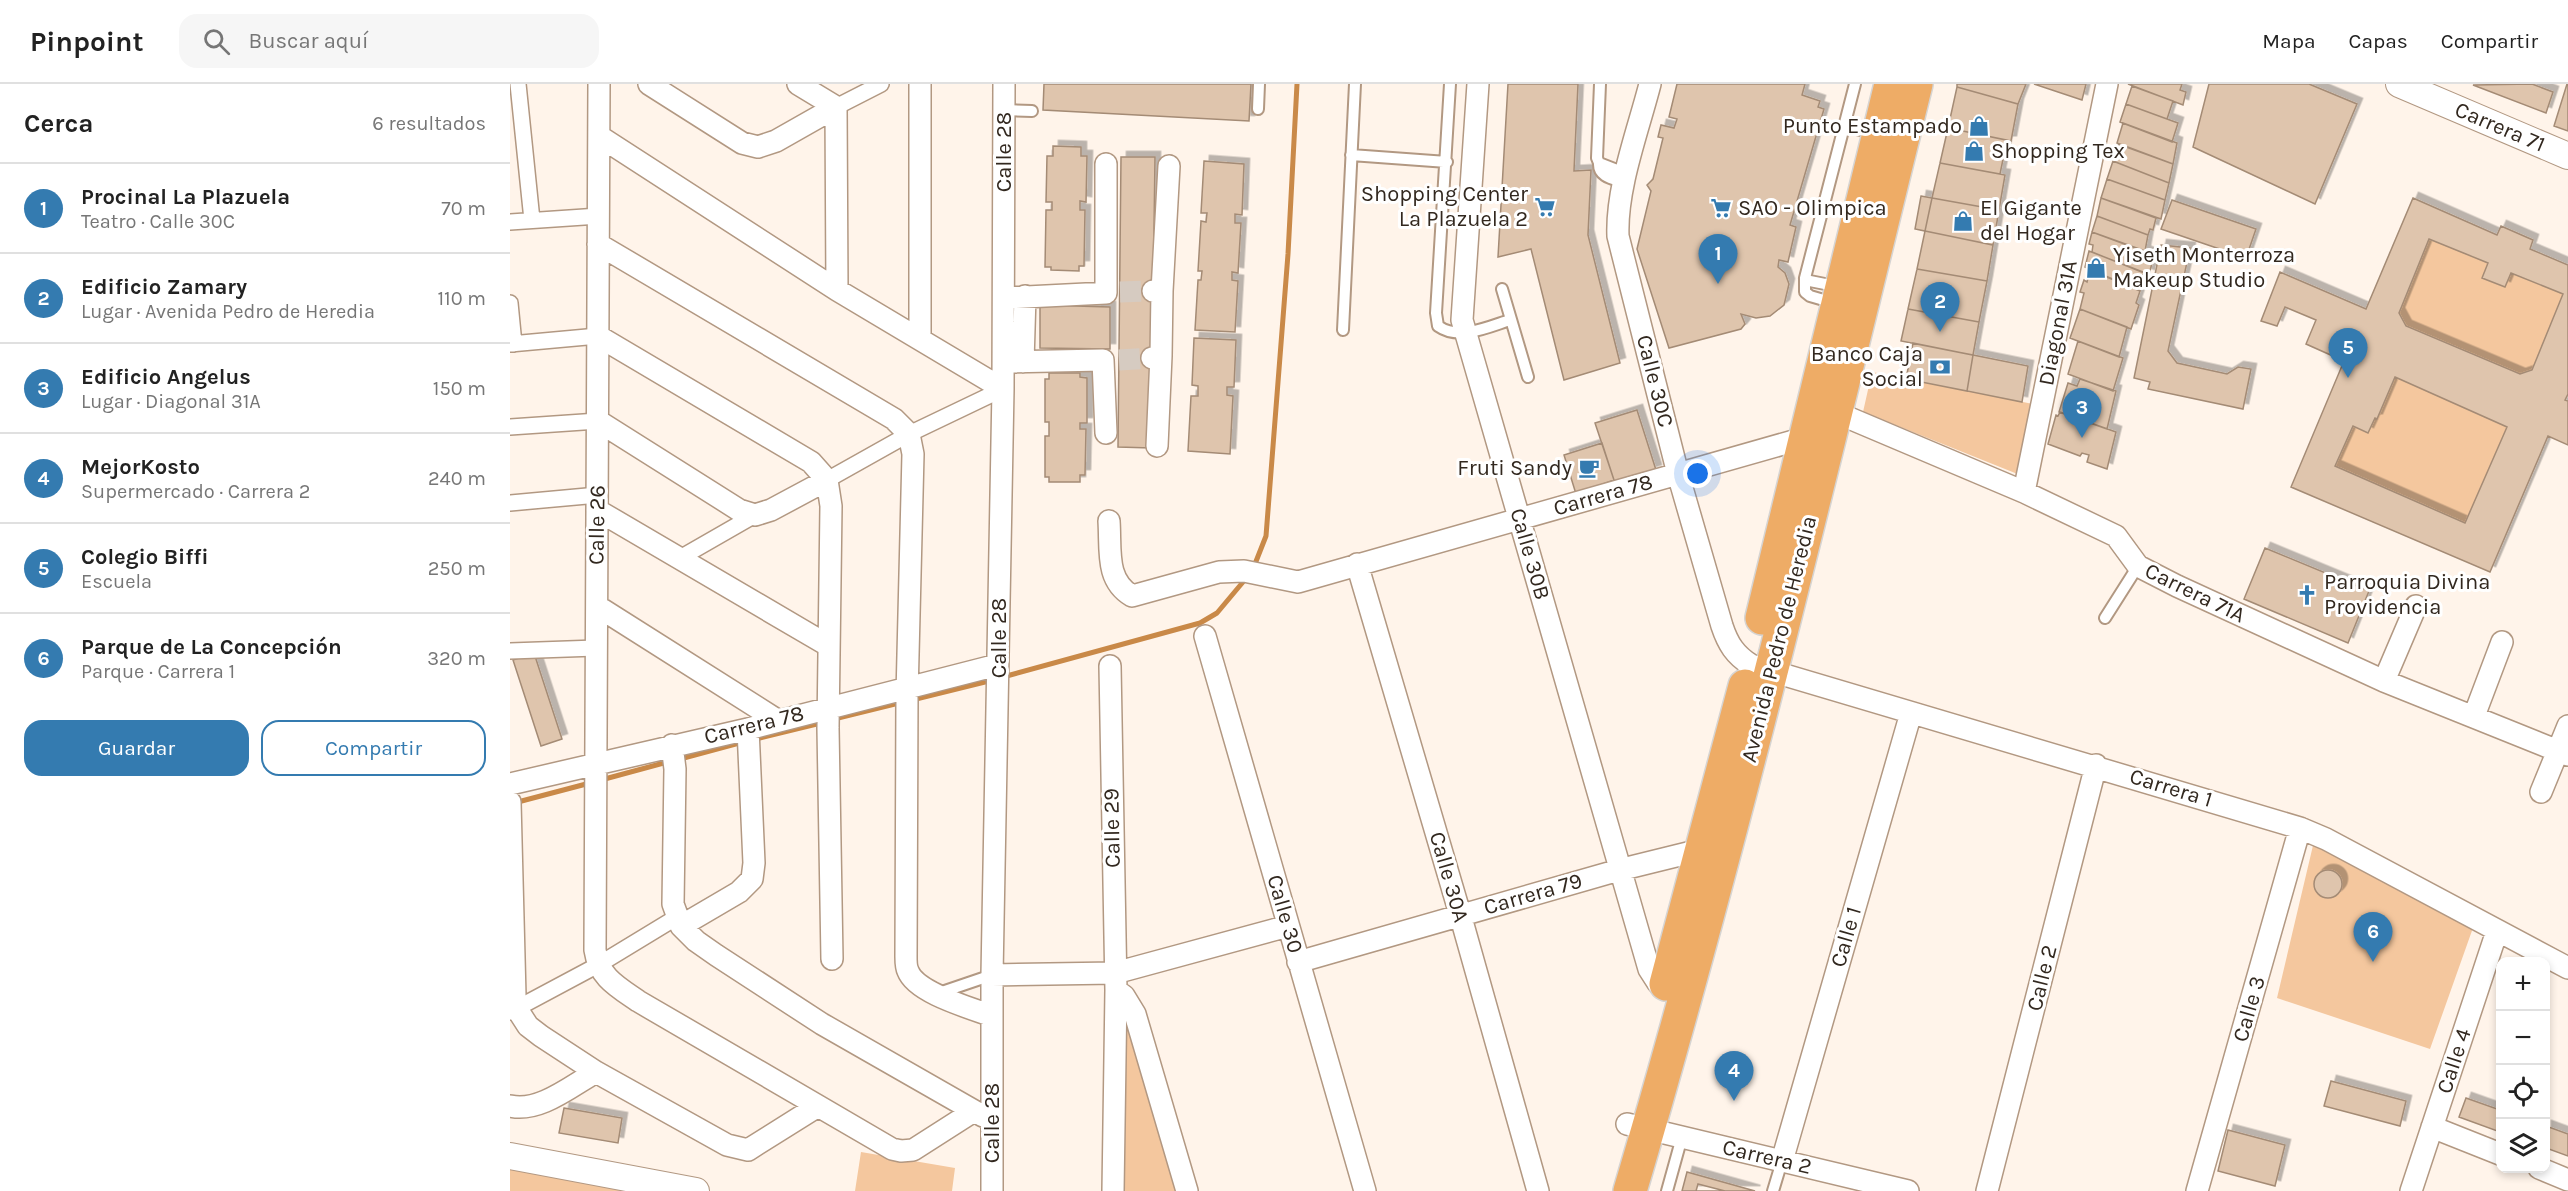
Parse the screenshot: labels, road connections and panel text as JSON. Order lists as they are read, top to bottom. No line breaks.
{"streets":{"highway":["Avenida Pedro de Heredia"],"street":["Carrera 71","Calle 28","Diagonal 31A","Calle 30C","Carrera 78","Calle 26","Calle 30B","Carrera 71A","Carrera 1","Calle 29","Calle 30A","Carrera 79","Calle 30","Calle 1","Calle 2","Calle 3","Calle 4","Carrera 2"]},"crossings":[["Calle 28","Carrera 78"],["Diagonal 31A","Carrera 71A"],["Calle 30C","Carrera 78"],["Calle 30C","Avenida Pedro de Heredia"],["Calle 30C","Carrera 1"],["Carrera 78","Calle 26"],["Carrera 78","Calle 30B"],["Carrera 78","Avenida Pedro de Heredia"],["Carrera 78","Calle 30A"],["Calle 30B","Avenida Pedro de Heredia"],["Calle 30B","Carrera 79"],["Carrera 71A","Avenida Pedro de Heredia"],["Avenida Pedro de Heredia","Carrera 1"],["Avenida Pedro de Heredia","Carrera 79"],["Avenida Pedro de Heredia","Carrera 2"],["Carrera 1","Calle 1"],["Carrera 1","Calle 2"],["Carrera 1","Calle 3"],["Carrera 1","Calle 4"],["Calle 30A","Carrera 79"],["Carrera 79","Calle 30"],["Calle 1","Carrera 2"]],"places":{"shop":["Punto Estampado","Shopping Tex","El Gigante del Hogar","Yiseth Monterroza Makeup Studio"],"supermarket":["Shopping Center La Plazuela 2","SAO - Olimpica"],"bank":["Banco Caja Social"],"cafe":["Fruti Sandy"],"church":["Parroquia Divina Providencia"]},"page":{"header":"Pinpoint","search":"Buscar aquí","nav":["Mapa","Capas","Compartir"],"heading":["Cerca","6 resultados"],"list":[{"mark":"1","name":"Procinal La Plazuela","note":"Teatro · Calle 30C","value":"70 m"},{"mark":"2","name":"Edificio Zamary","note":"Lugar · Avenida Pedro de Heredia","value":"110 m"},{"mark":"3","name":"Edificio Angelus","note":"Lugar · Diagonal 31A","value":"150 m"},{"mark":"4","name":"MejorKosto","note":"Supermercado · Carrera 2","value":"240 m"},{"mark":"5","name":"Colegio Biffi","note":"Escuela","value":"250 m"},{"mark":"6","name":"Parque de La Concepción","note":"Parque · Carrera 1","value":"320 m"}],"pins":["1","2","5","3","6","4"],"buttons":["Guardar","Compartir"],"map_buttons":["+","−"]}}
